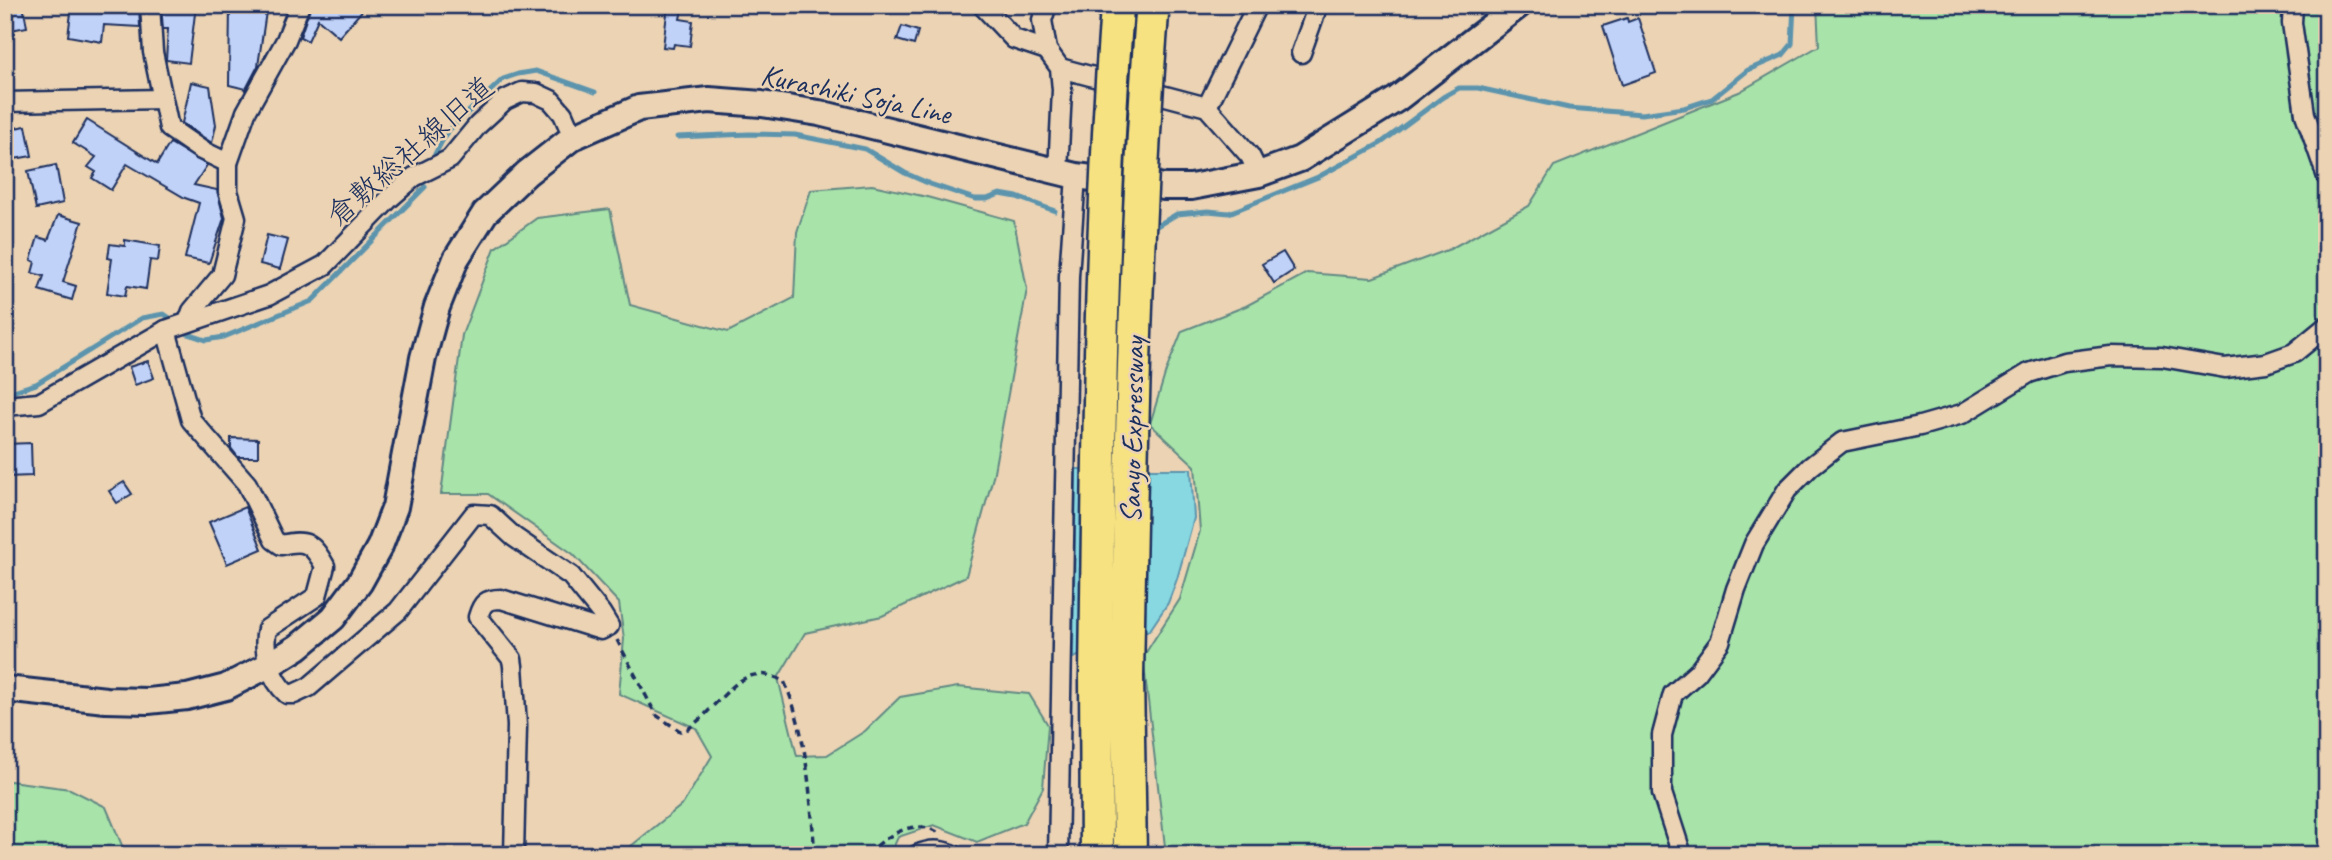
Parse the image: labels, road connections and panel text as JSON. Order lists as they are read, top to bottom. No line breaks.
{"streets":{"highway":["Sanyo Expressway"],"main road":["Kurashiki Soja Line"],"street":["倉敷総社線旧道"]},"crossings":[["Kurashiki Soja Line","倉敷総社線旧道"]]}
